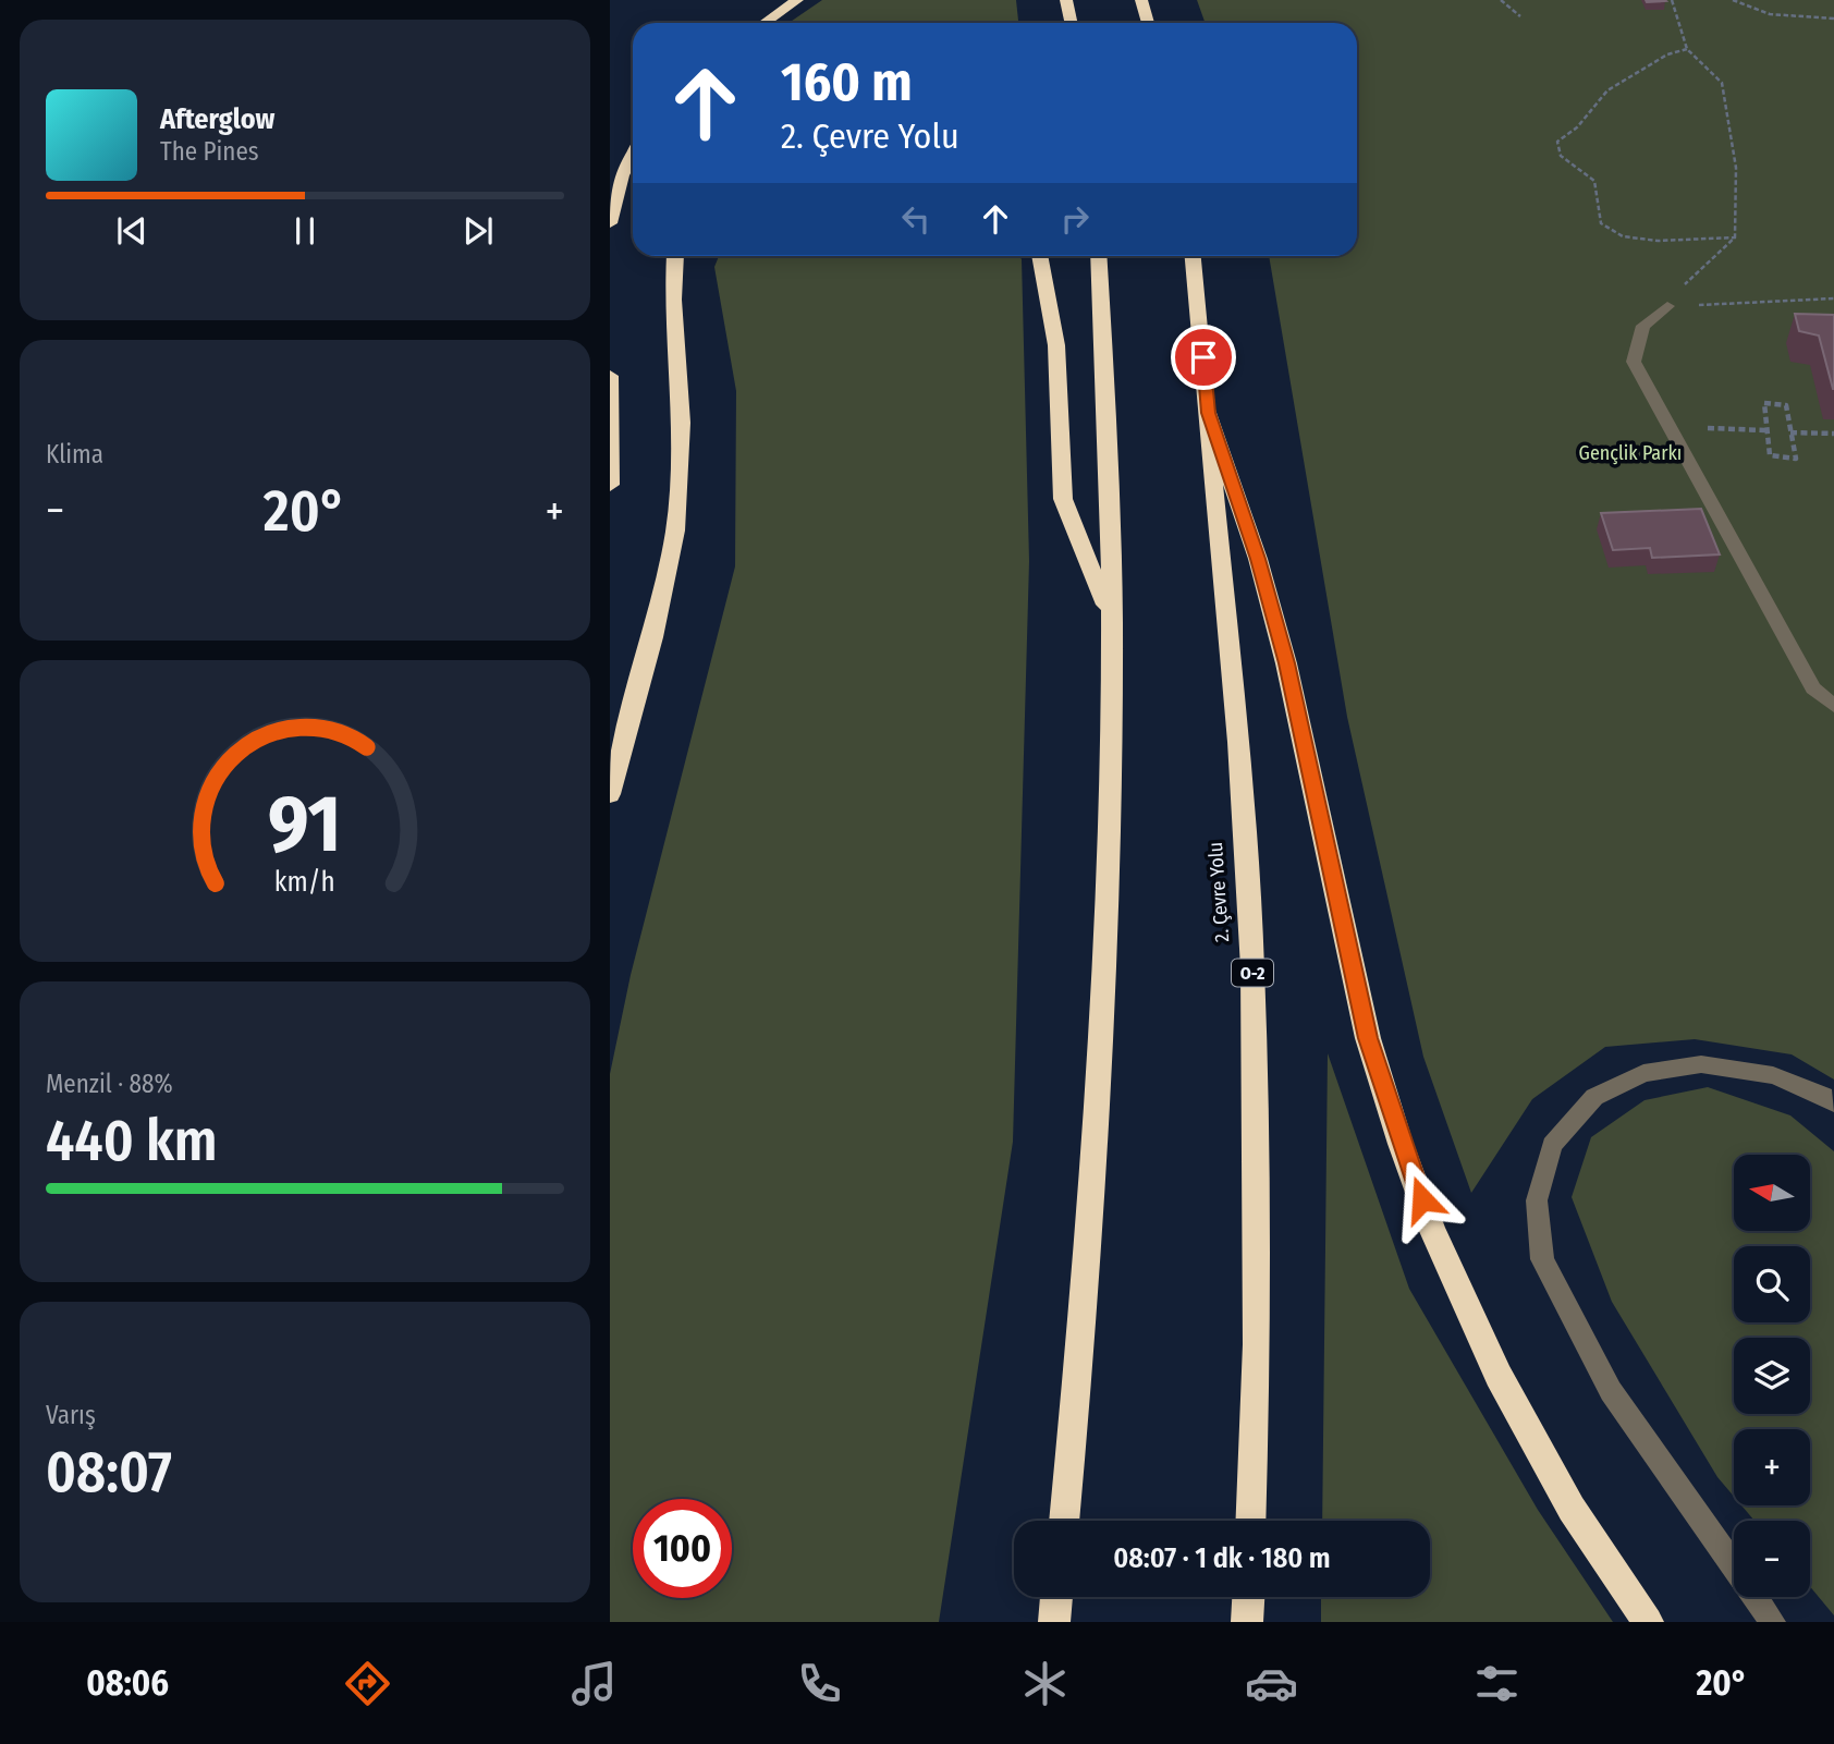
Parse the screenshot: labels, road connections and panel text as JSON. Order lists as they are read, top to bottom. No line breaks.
{"streets":{"highway":["2. Çevre Yolu","O-2"]},"parks":["Gençlik Parkı"],"north":"left","page":{"turn":["160 m","2. Çevre Yolu"],"song":["Afterglow","The Pines"],"tile":["Klima",["Menzil · 88%","440 km"],["Varış","08:07"]],"heat":["−","20°","+"],"map_buttons":["+","−"],"limit":"100","trip":"08:07 · 1 dk · 180 m","tabs":["08:06","20°"],"gauge":["91","km/h"]}}
